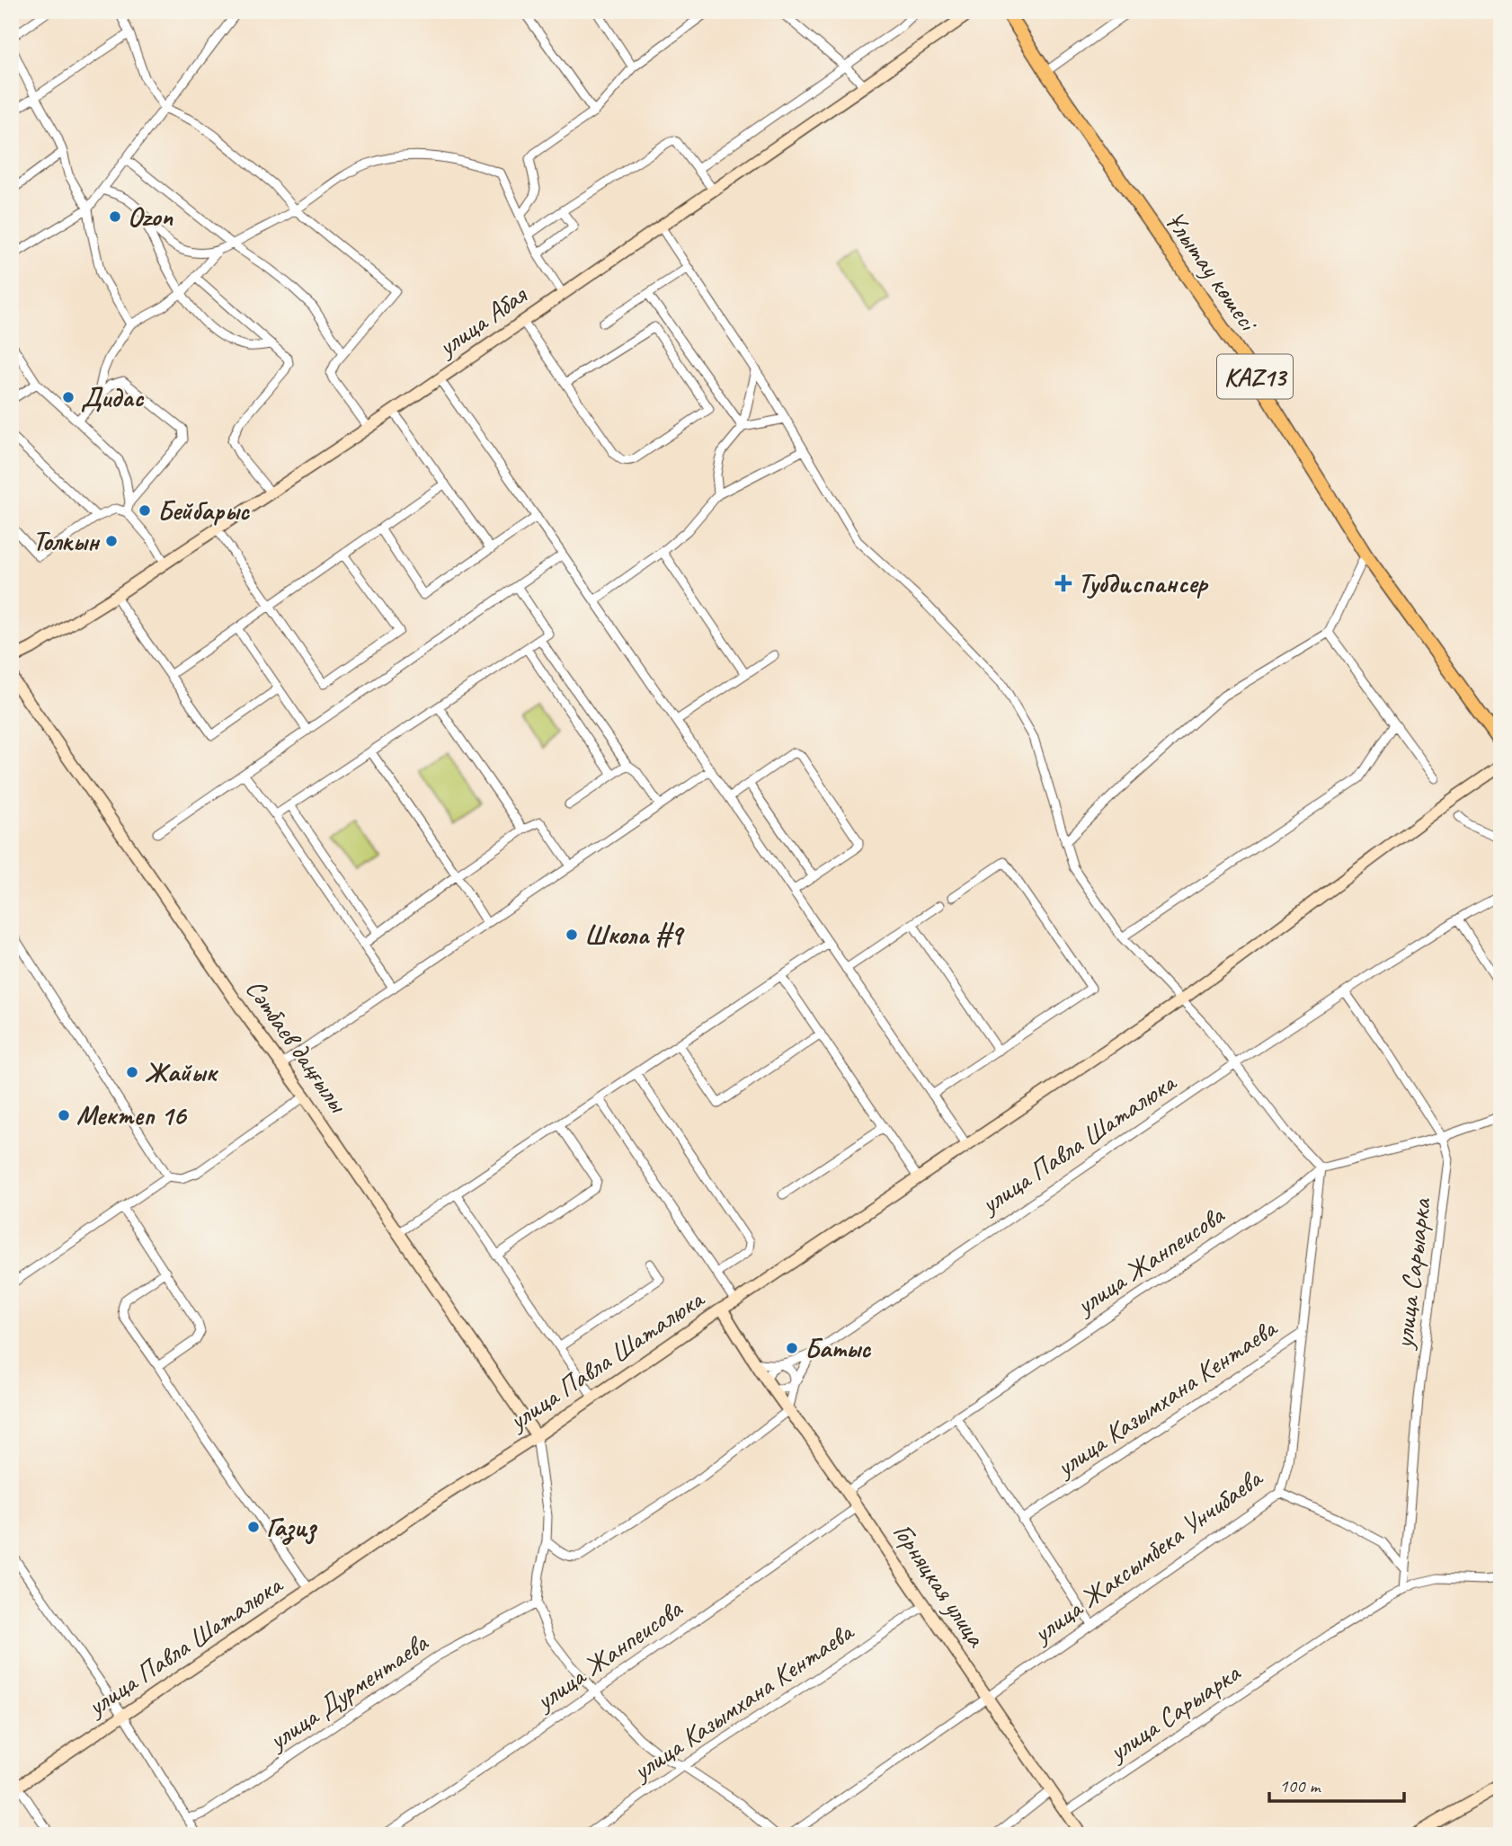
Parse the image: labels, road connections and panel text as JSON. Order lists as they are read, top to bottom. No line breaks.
{"streets":{"main road":["Ұлытау көшесі","KAZ13"],"street":["улица Абая","Сәтбаев даңғылы","улица Павла Шаталюка","улица Жанпеисова","улица Сарыарка","улица Казымхана Кентаева","улица Жаксымбека Унчибаева","Горняцкая улица","улица Дурментаева"]},"crossings":[["Сәтбаев даңғылы","улица Павла Шаталюка"],["улица Павла Шаталюка","улица Сарыарка"],["улица Павла Шаталюка","Горняцкая улица"],["улица Жанпеисова","улица Сарыарка"],["улица Жанпеисова","улица Жаксымбека Унчибаева"],["улица Жанпеисова","Горняцкая улица"],["улица Сарыарка","Горняцкая улица"],["улица Казымхана Кентаева","улица Жаксымбека Унчибаева"],["улица Казымхана Кентаева","Горняцкая улица"],["улица Жаксымбека Унчибаева","Горняцкая улица"]],"places":{"other":["Ozon","Дидас","Бейбарыс","Толкын","Школа #9","Жайык","Мектеп 16","Батыс","Газиз"],"health":["Тубдиспансер"]},"scale_bar":"100 m"}
